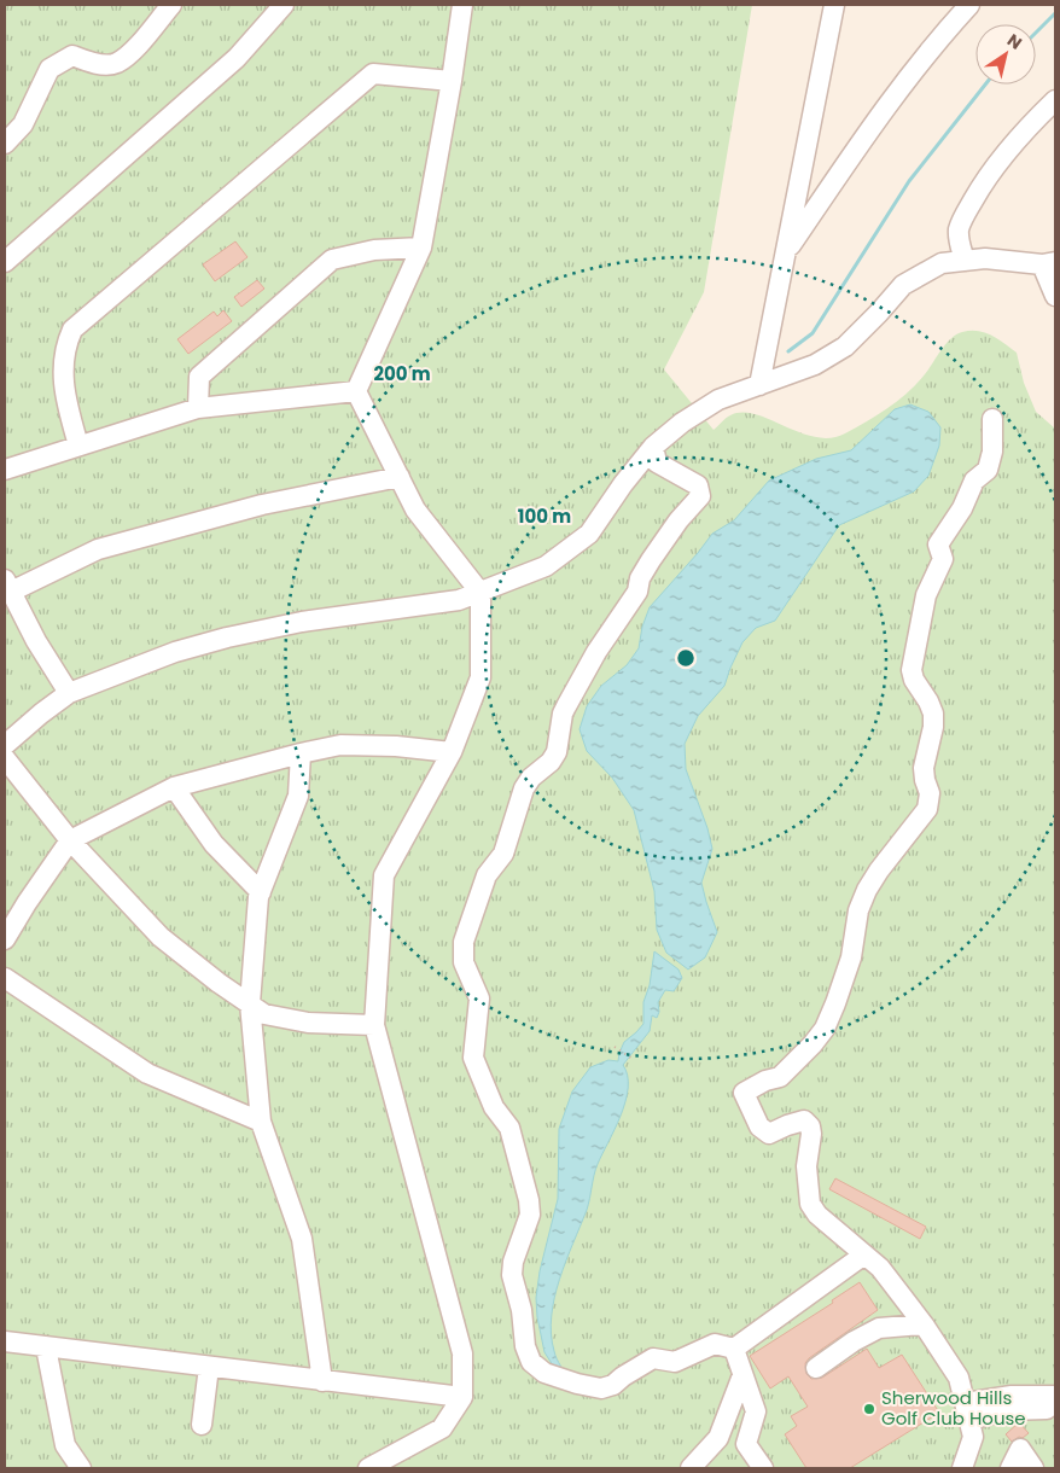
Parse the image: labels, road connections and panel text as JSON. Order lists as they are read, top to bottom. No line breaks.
{"places":["Sherwood Hills Golf Club House"],"north":"top right","rings":["200 m","100 m"]}
